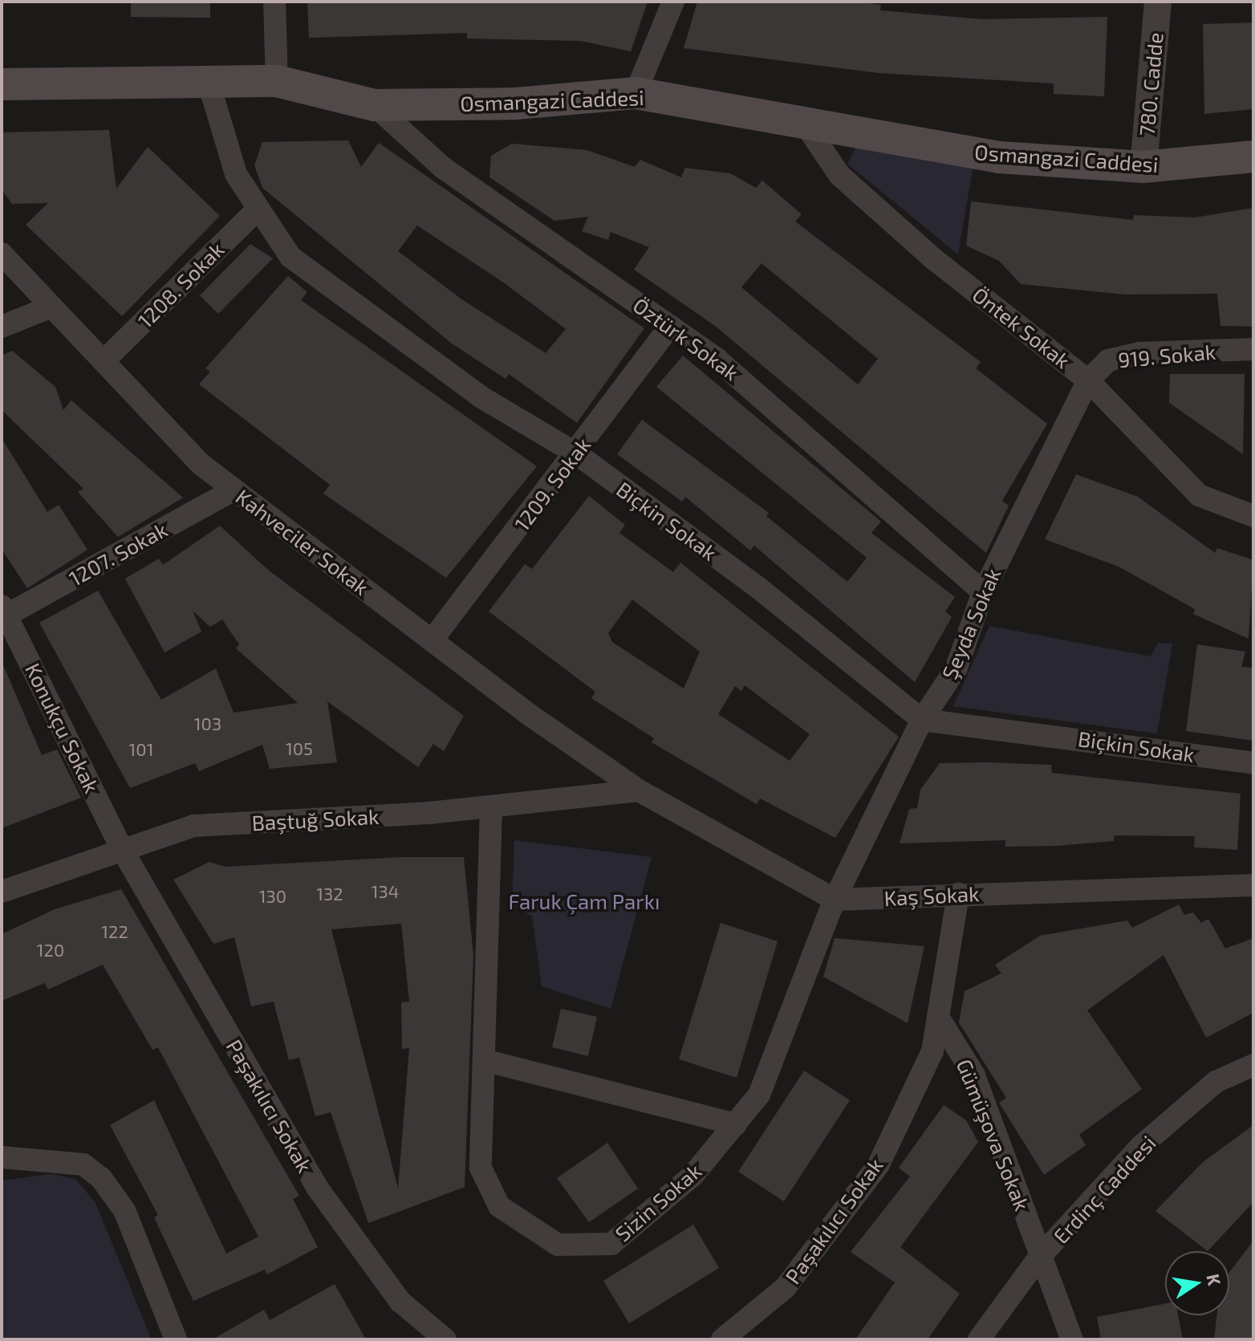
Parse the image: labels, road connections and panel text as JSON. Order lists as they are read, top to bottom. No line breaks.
{"streets":{"main road":["Osmangazi Caddesi"],"street":["780. Cadde","1208. Sokak","Öntek Sokak","Öztürk Sokak","919. Sokak","1209. Sokak","Biçkin Sokak","Kahveciler Sokak","1207. Sokak","Şeyda Sokak","Konukçu Sokak","Baştuğ Sokak","Kaş Sokak","Paşakılıcı Sokak","Gümüşova Sokak","Erdinç Caddesi","Sizin Sokak"]},"crossings":[["780. Cadde","Osmangazi Caddesi"],["Osmangazi Caddesi","Öntek Sokak"],["Osmangazi Caddesi","Öztürk Sokak"],["Osmangazi Caddesi","Biçkin Sokak"],["1208. Sokak","Biçkin Sokak"],["1208. Sokak","Kahveciler Sokak"],["Öntek Sokak","919. Sokak"],["Öntek Sokak","Şeyda Sokak"],["Öztürk Sokak","1209. Sokak"],["Öztürk Sokak","Şeyda Sokak"],["919. Sokak","Şeyda Sokak"],["1209. Sokak","Biçkin Sokak"],["1209. Sokak","Kahveciler Sokak"],["Biçkin Sokak","Şeyda Sokak"],["Kahveciler Sokak","1207. Sokak"],["Kahveciler Sokak","Baştuğ Sokak"],["1207. Sokak","Konukçu Sokak"],["Şeyda Sokak","Kaş Sokak"],["Şeyda Sokak","Sizin Sokak"],["Konukçu Sokak","Baştuğ Sokak"],["Konukçu Sokak","Paşakılıcı Sokak"],["Baştuğ Sokak","Paşakılıcı Sokak"],["Baştuğ Sokak","Sizin Sokak"],["Kaş Sokak","Paşakılıcı Sokak"],["Kaş Sokak","Sizin Sokak"],["Paşakılıcı Sokak","Gümüşova Sokak"],["Gümüşova Sokak","Erdinç Caddesi"]],"parks":["Faruk Çam Parkı"],"house_numbers":["103","105","101","134","132","130","122","120"],"north":"right"}
